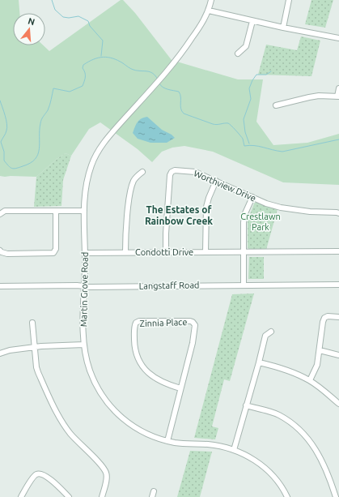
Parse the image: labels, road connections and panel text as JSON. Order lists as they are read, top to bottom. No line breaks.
{"streets":{"street":["Worthview Drive","Condotti Drive","Langstaff Road","Martin Grove Road","Zinnia Place"]},"crossings":[["Worthview Drive","Condotti Drive"],["Condotti Drive","Martin Grove Road"],["Langstaff Road","Martin Grove Road"],["Martin Grove Road","Zinnia Place"]],"districts":["The Estates of Rainbow Creek"],"parks":["Crestlawn Park"],"north":"top"}
